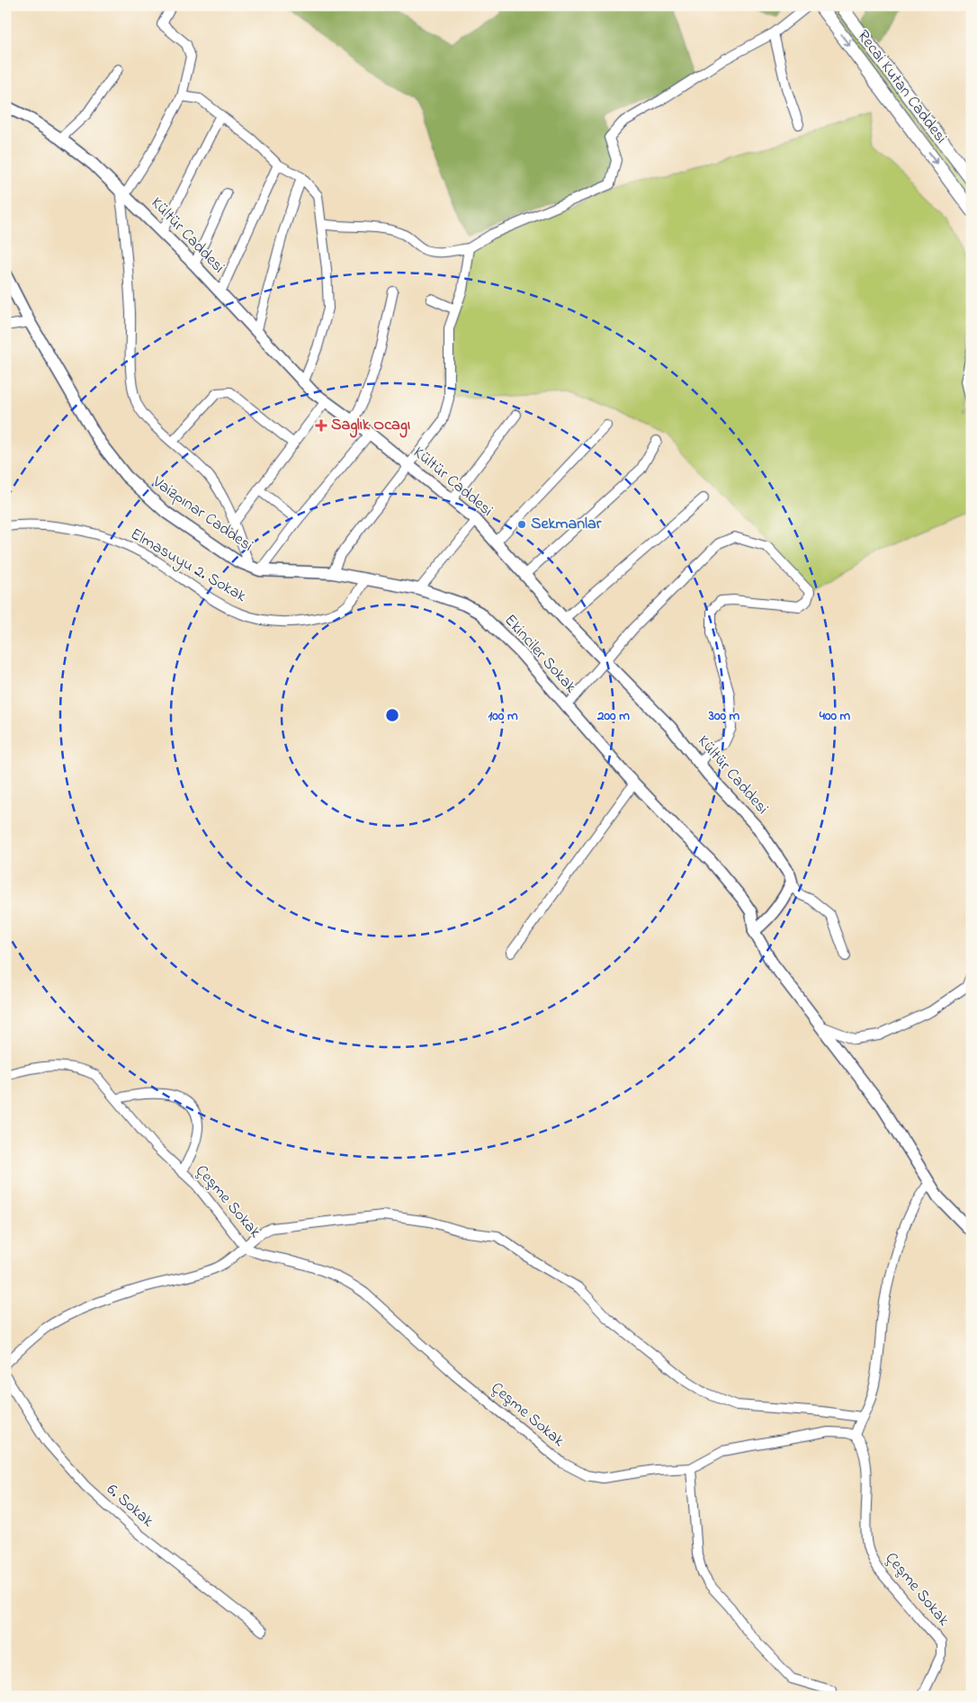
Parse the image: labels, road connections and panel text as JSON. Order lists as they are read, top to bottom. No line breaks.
{"streets":{"main road":["Recai Kutan Caddesi"],"street":["Kültür Caddesi","Vaizpınar Caddesi","Elmasuyu 2. Sokak","Ekinciler Sokak","Çeşme Sokak","6. Sokak"]},"crossings":[["Vaizpınar Caddesi","Elmasuyu 2. Sokak"],["Vaizpınar Caddesi","Ekinciler Sokak"],["Elmasuyu 2. Sokak","Ekinciler Sokak"]],"places":{"health":["Saglık Ocagı"],"other":["Sekmanlar"]},"rings":["100 m","200 m","300 m","400 m"]}
